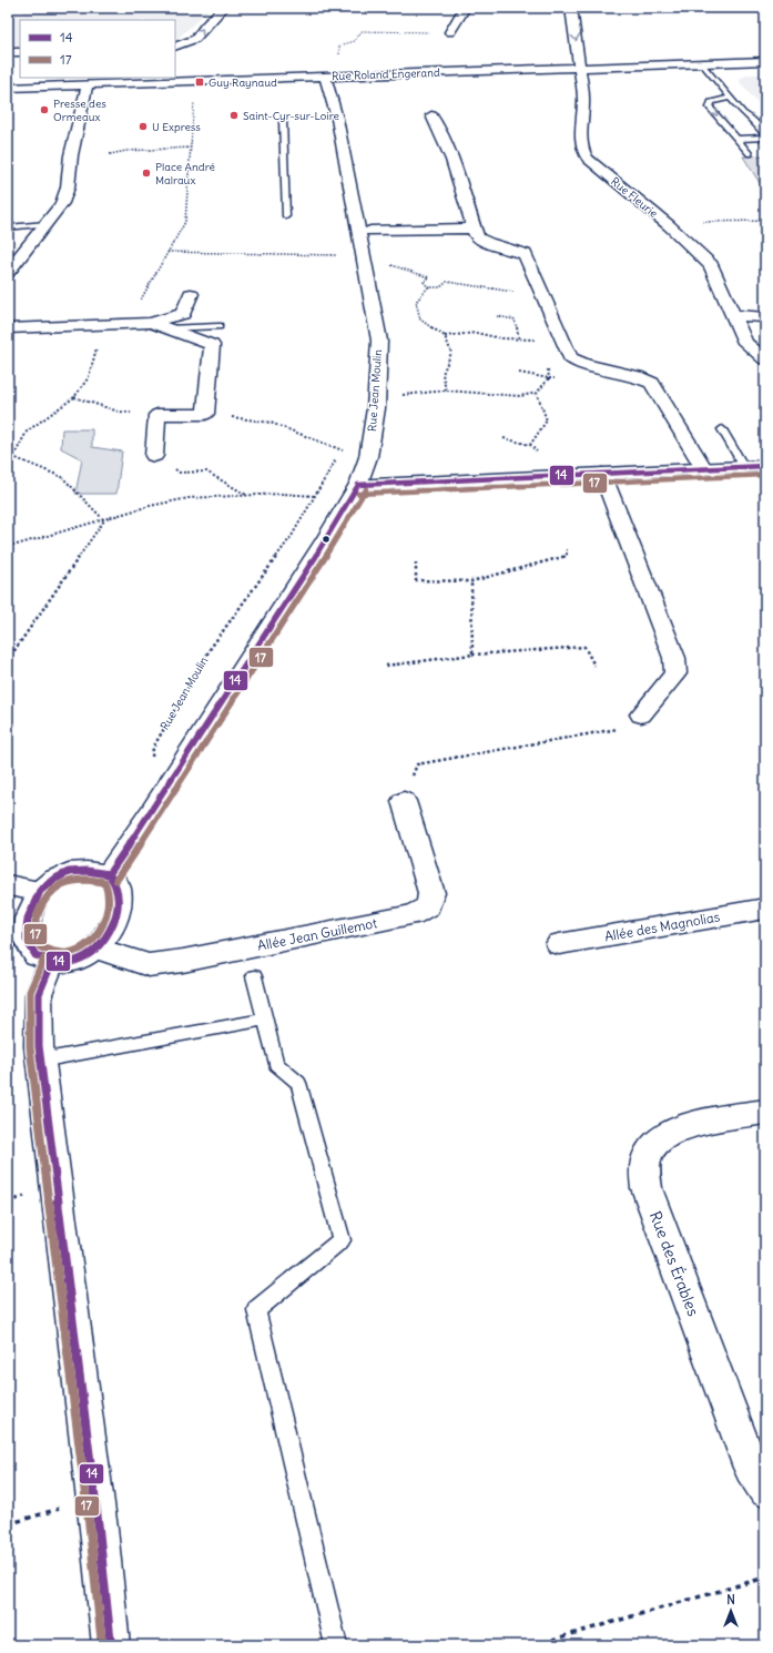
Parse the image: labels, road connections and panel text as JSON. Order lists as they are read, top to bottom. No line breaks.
{"streets":{"street":["Rue Roland Engerand","Rue Fleurie","Rue Jean Moulin","Allée des Magnolias","Allée Jean Guillemot","Rue des Érables"]},"crossings":[["Rue Roland Engerand","Rue Fleurie"],["Rue Roland Engerand","Rue Jean Moulin"],["Rue Jean Moulin","Allée Jean Guillemot"]],"places":{"transit":["Guy Raynaud"],"other":["Presse des Ormeaux","Saint-Cyr-sur-Loire","U Express","Place André Malraux"]},"lines":["transit line 14","transit line 17"],"legend":["14","17"],"north":"top"}
